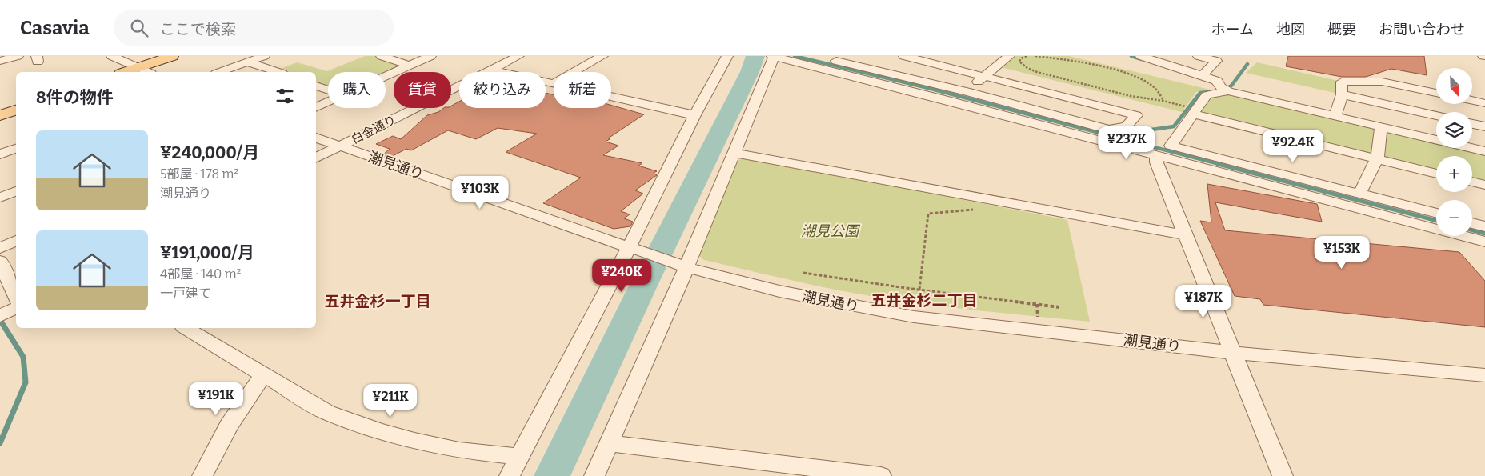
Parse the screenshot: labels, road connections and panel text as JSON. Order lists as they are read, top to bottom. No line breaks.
{"streets":{"street":["白金通り","潮見通り"]},"crossings":[["白金通り","潮見通り"]],"districts":["五井金杉二丁目","五井金杉一丁目"],"parks":["潮見公園"],"north":"bottom right","page":{"header":"Casavia","search":"ここで検索","nav":["ホーム","地図","概要","お問い合わせ"],"map_buttons":["+","−"],"chip":["購入","賃貸","絞り込み","新着"],"heading":"8件の物件","list":[{"name":"¥240,000/月","note":"5部屋 · 178 m² · 潮見通り"},{"name":"¥191,000/月","note":"4部屋 · 140 m² · 一戸建て"}],"price":["¥237K","¥92.4K","¥103K","¥153K","¥240K","¥187K","¥191K","¥211K"]}}
